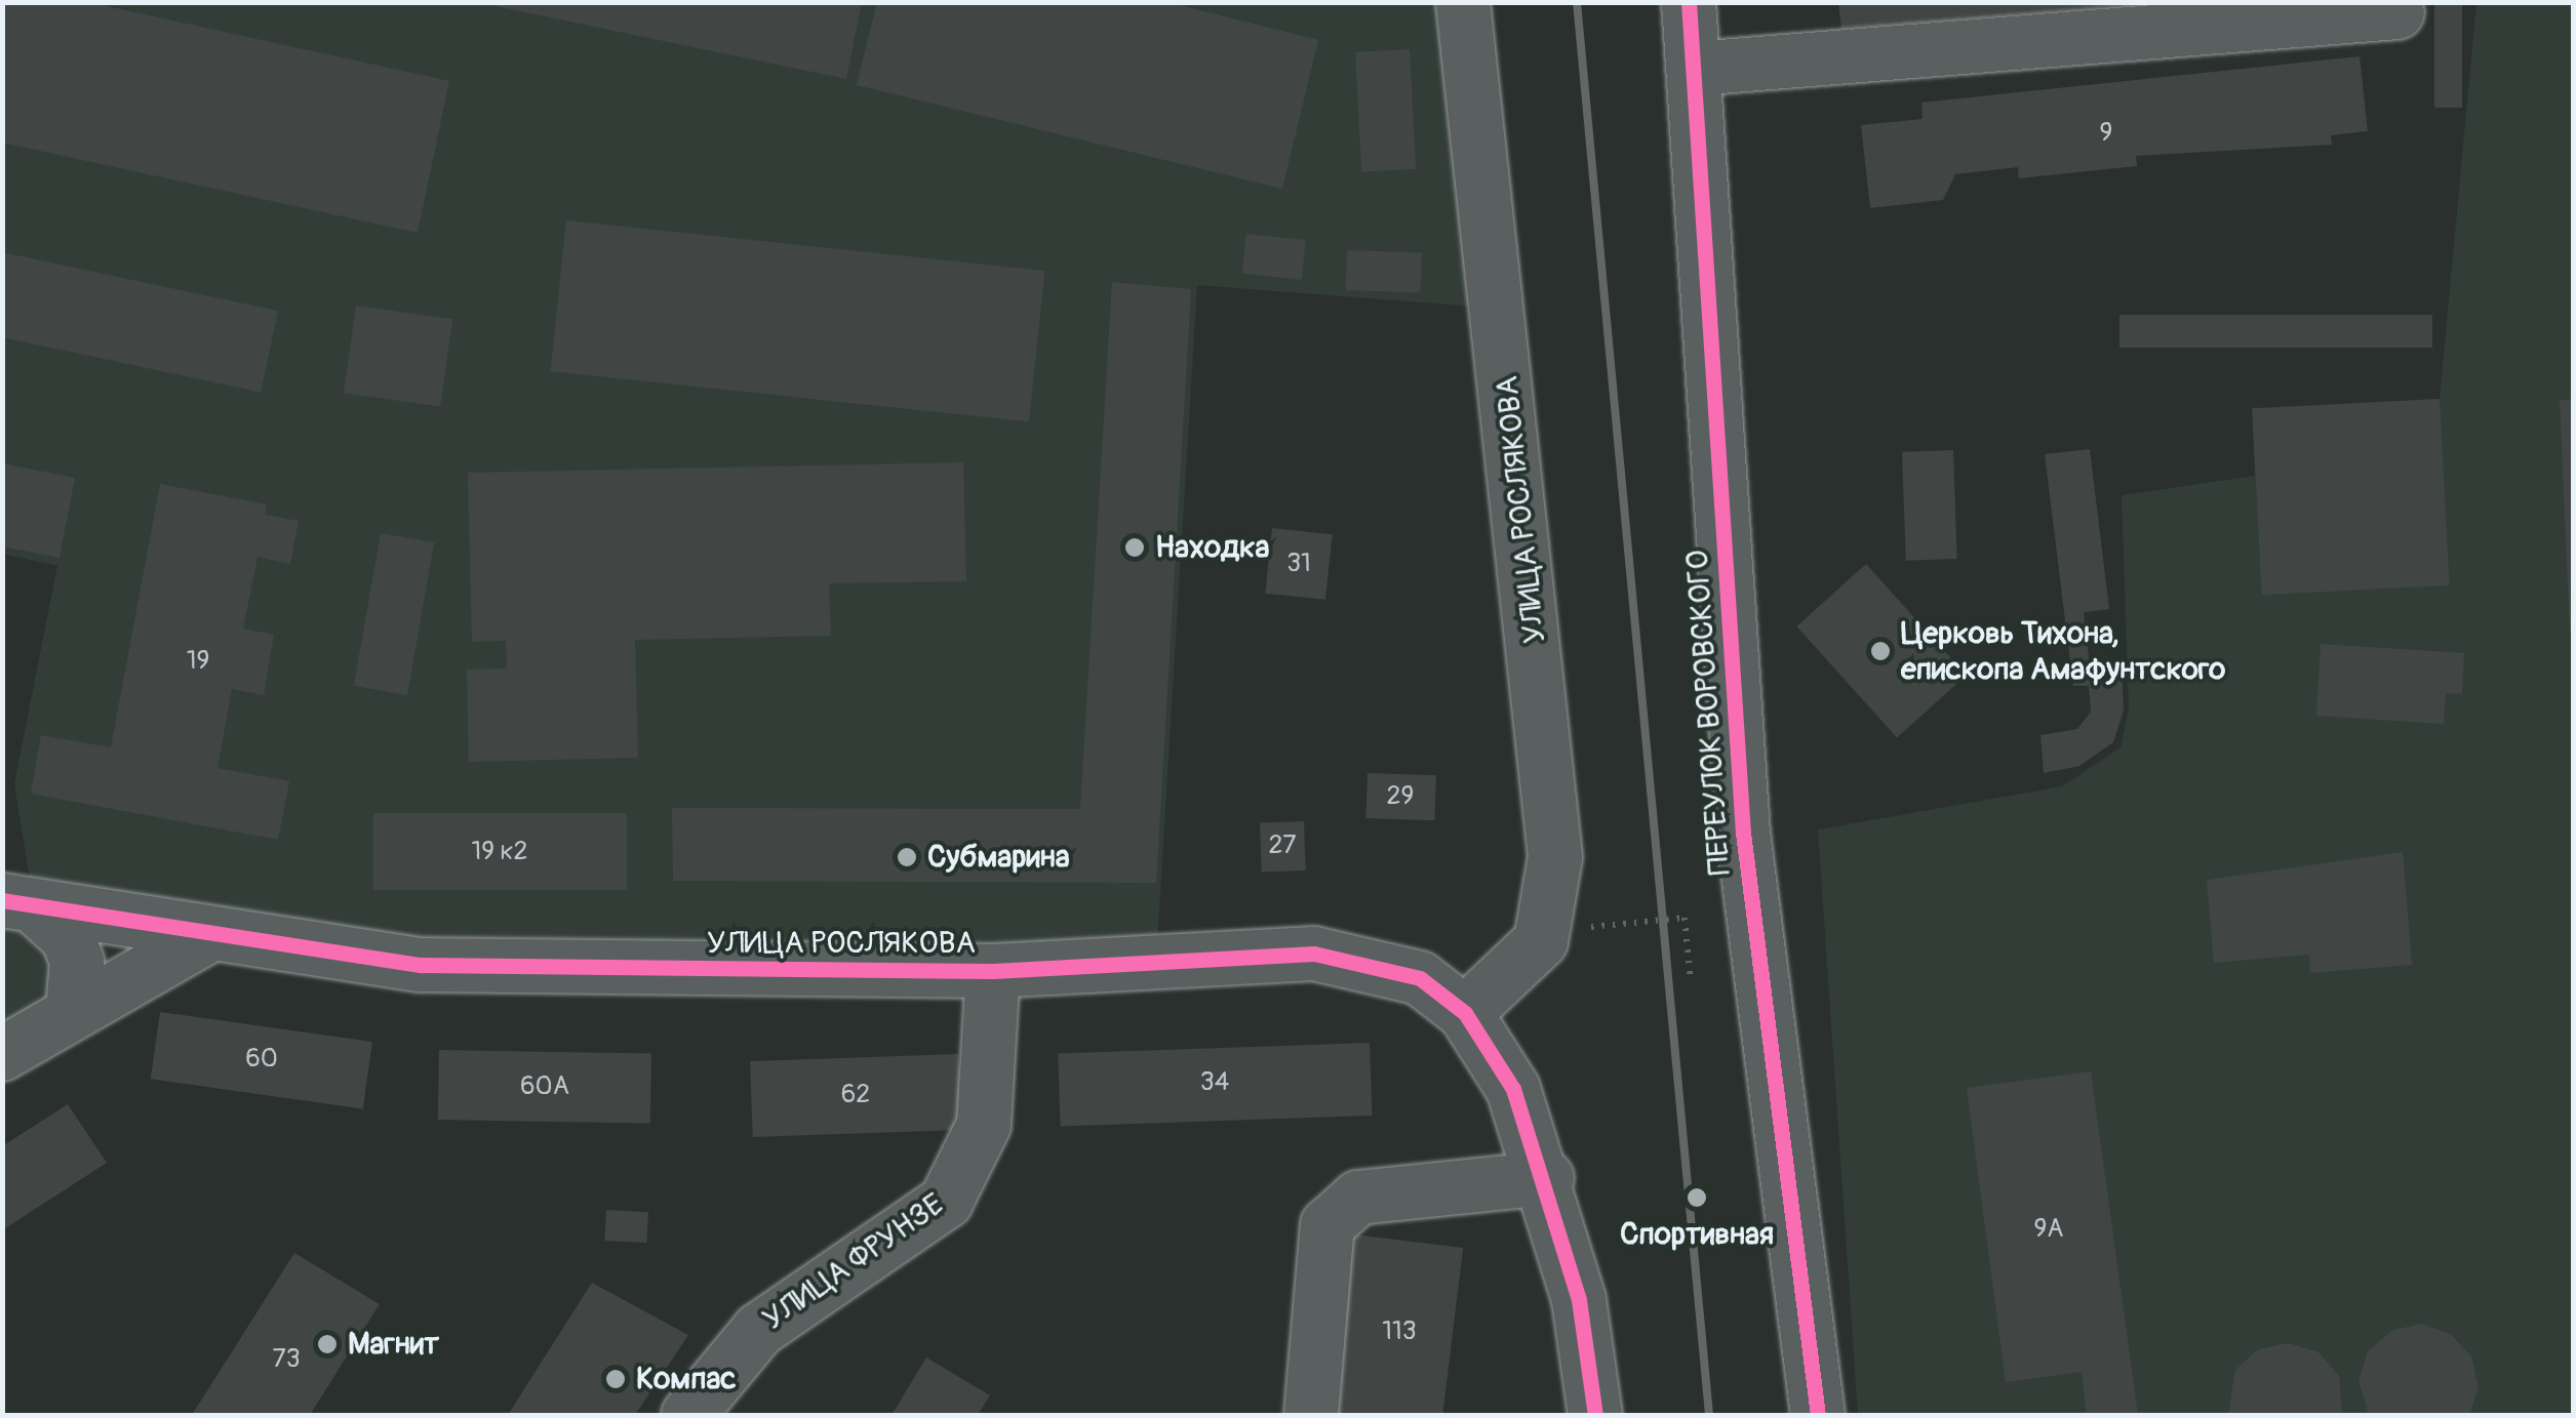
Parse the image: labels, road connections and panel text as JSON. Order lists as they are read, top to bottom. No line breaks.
{"streets":{"street":["УЛИЦА РОСЛЯКОВА","ПЕРЕУЛОК ВОРОВСКОГО","УЛИЦА ФРУНЗЕ"]},"crossings":[["УЛИЦА РОСЛЯКОВА","УЛИЦА ФРУНЗЕ"]],"places":["Находка","Церковь Тихона, епископа Амафунтского","Субмарина","Спортивная","Магнит","Компас"],"house_numbers":["9","31","19","29","27","19 к2","60","34","60А","62","9А","113","73"]}
